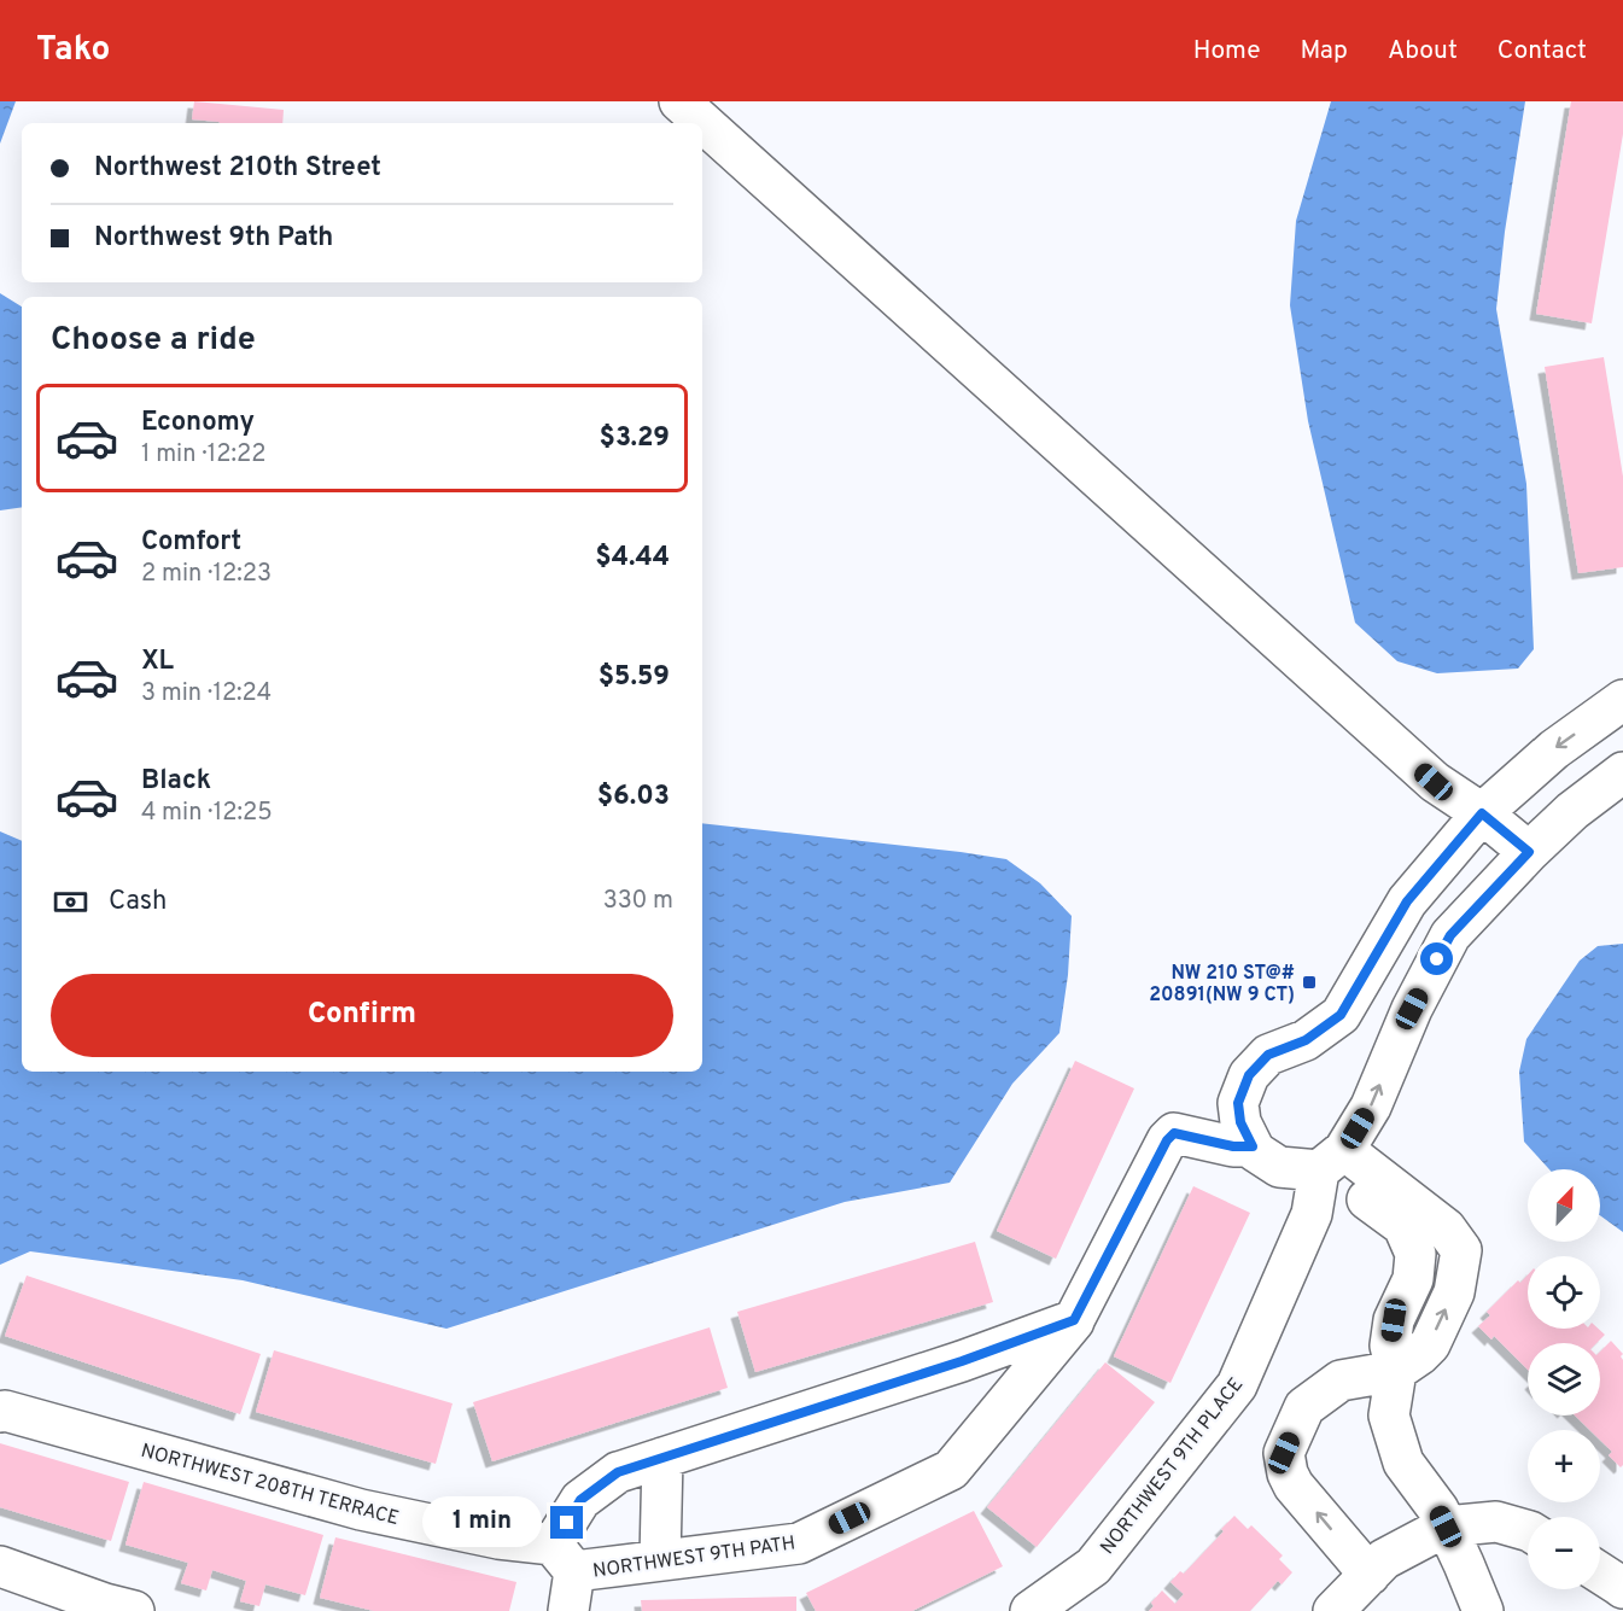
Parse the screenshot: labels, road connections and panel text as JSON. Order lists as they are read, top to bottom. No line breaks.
{"streets":{"street":["NORTHWEST 9TH PLACE","NORTHWEST 208TH TERRACE","NORTHWEST 9TH PATH"]},"crossings":[["NORTHWEST 208TH TERRACE","NORTHWEST 9TH PATH"]],"places":{"transit":["NW 210 ST@# 20891(NW 9 CT)"]},"north":"top right","page":{"header":"Tako","nav":["Home","Map","About","Contact"],"banner":["Northwest 210th Street","Northwest 9th Path"],"heading":"Choose a ride","list":[{"name":"Economy","note":"1 min · 12:22","value":"$3.29"},{"name":"Comfort","note":"2 min · 12:23","value":"$4.44"},{"name":"XL","note":"3 min · 12:24","value":"$5.59"},{"name":"Black","note":"4 min · 12:25","value":"$6.03"}],"pay":["Cash","330 m"],"buttons":"Confirm","map_buttons":["+","−"],"bubble":"1 min"}}
